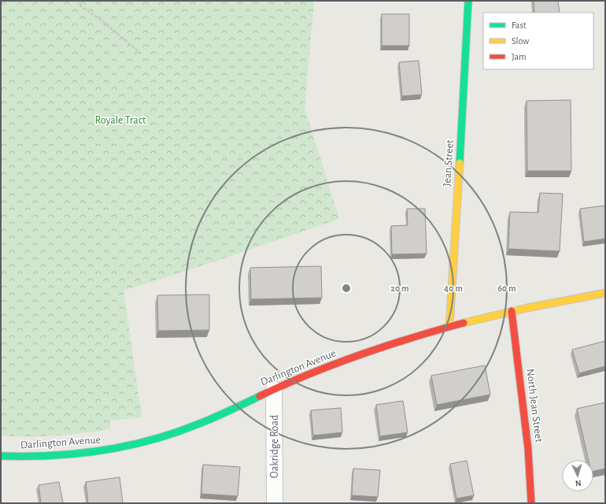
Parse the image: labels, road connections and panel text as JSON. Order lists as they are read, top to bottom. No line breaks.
{"streets":{"main road":["Jean Street","Darlington Avenue","North Jean Street"],"street":["Oakridge Road"]},"crossings":[["Jean Street","Darlington Avenue"],["Darlington Avenue","North Jean Street"],["Darlington Avenue","Oakridge Road"]],"parks":["Royale Tract"],"legend":["Fast","Slow","Jam"],"north":"bottom","rings":["20 m","40 m","60 m"]}
